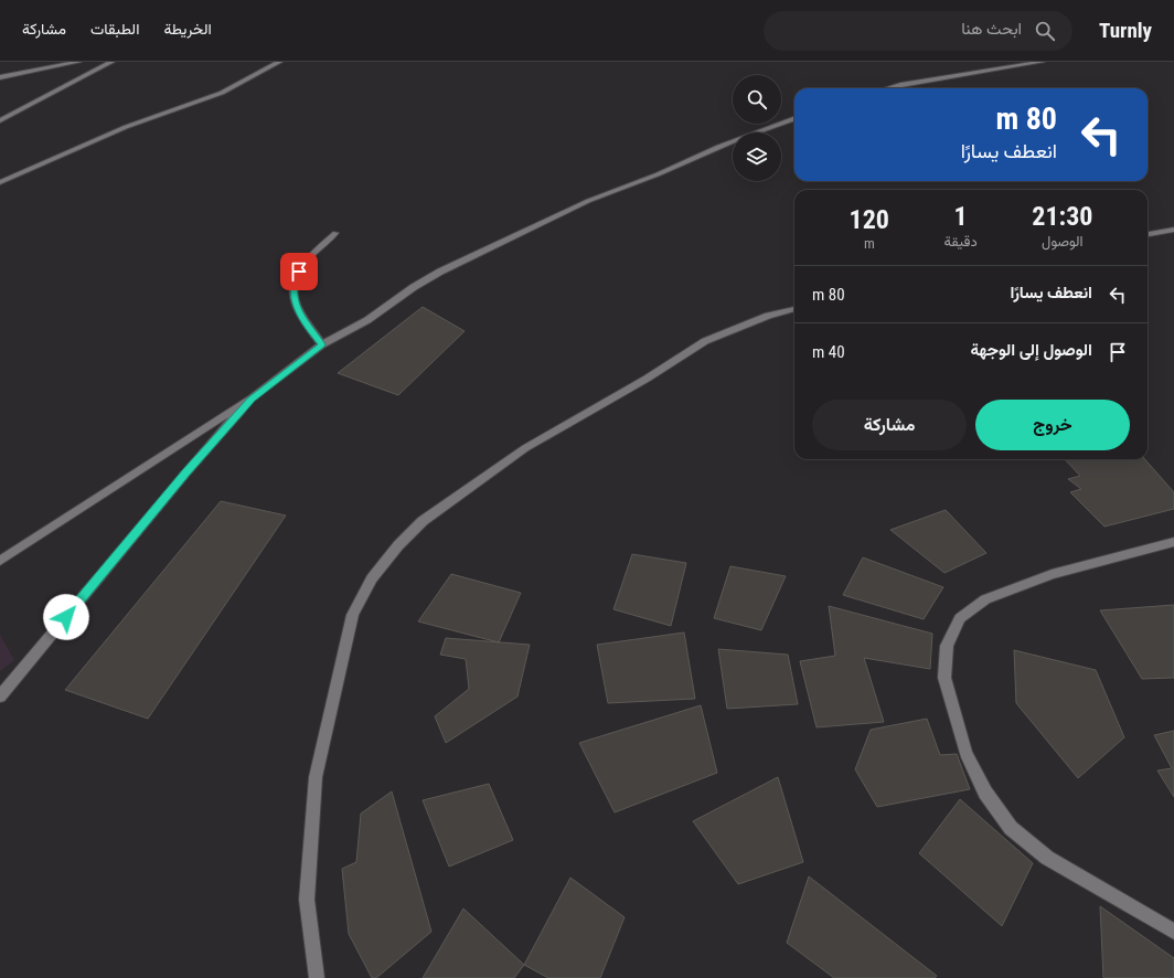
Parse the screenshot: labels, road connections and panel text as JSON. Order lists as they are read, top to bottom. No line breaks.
{"page":{"header":"Turnly","search":"ابحث هنا","nav":["الخريطة","الطبقات","مشاركة"],"turn":["80 m","انعطف يسارًا"],"eta":["21:30","الوصول","1","دقيقة","120","m"],"list":[{"name":"انعطف يسارًا","value":"80 m"},{"name":"الوصول إلى الوجهة","value":"40 m"}],"buttons":["خروج","مشاركة"]}}
